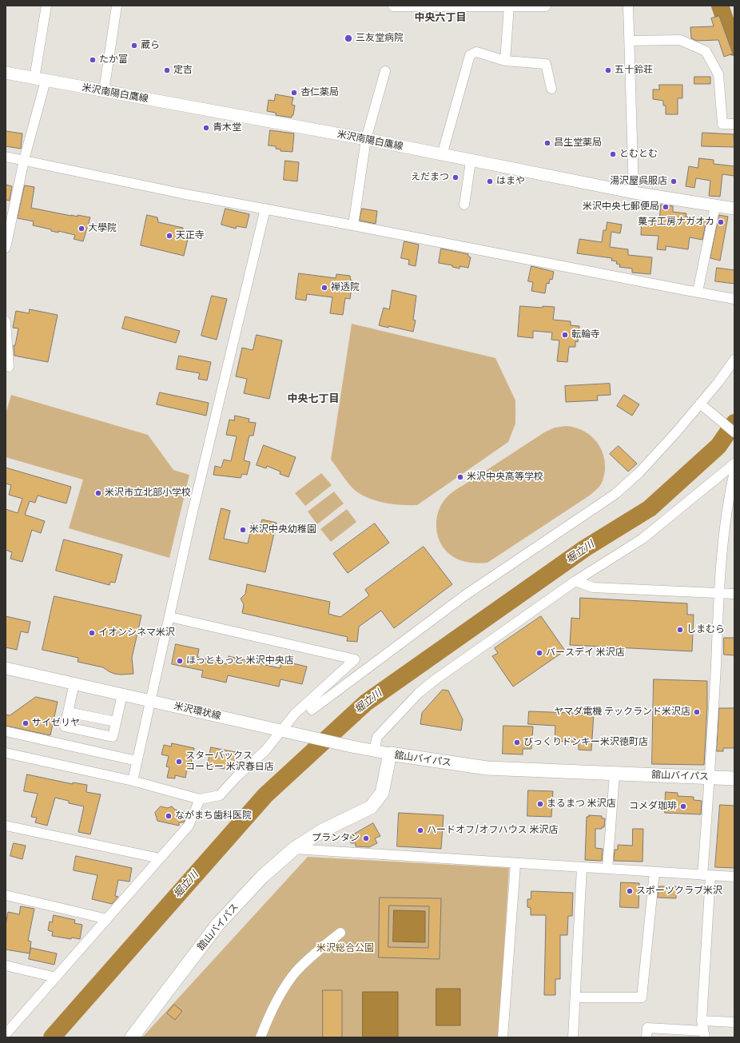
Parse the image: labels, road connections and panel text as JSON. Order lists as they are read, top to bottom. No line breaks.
{"streets":{"highway":["舘山バイパス"],"main road":["米沢南陽白鷹線","米沢環状線"]},"crossings":[["米沢環状線","舘山バイパス"]],"districts":["中央六丁目","中央七丁目"],"water":["堀立川"],"parks":["米沢総合公園"],"places":["三友堂病院","蔵ら","たか富","定吉","五十鈴荘","杏仁薬局","青木堂","昌生堂薬局","とむとむ","えだまつ","はまや","湯沢屋呉服店","米沢中央七郵便局","菓子工房ナガオカ","大學院","天正寺","禅透院","転輪寺","米沢中央高等学校","米沢市立北部小学校","米沢中央幼稚園","しまむら","イオンシネマ米沢","バースデイ 米沢店","ほっともっと 米沢中央店","ヤマダ電機 テックランド米沢店","サイゼリヤ","びっくりドンキー米沢徳町店","スターバックス コーヒー 米沢春日店","まるまつ 米沢店","コメダ珈琲","ながまち歯科医院","ハードオフ/オフハウス 米沢店","プランタン","スポーツクラブ米沢"]}
